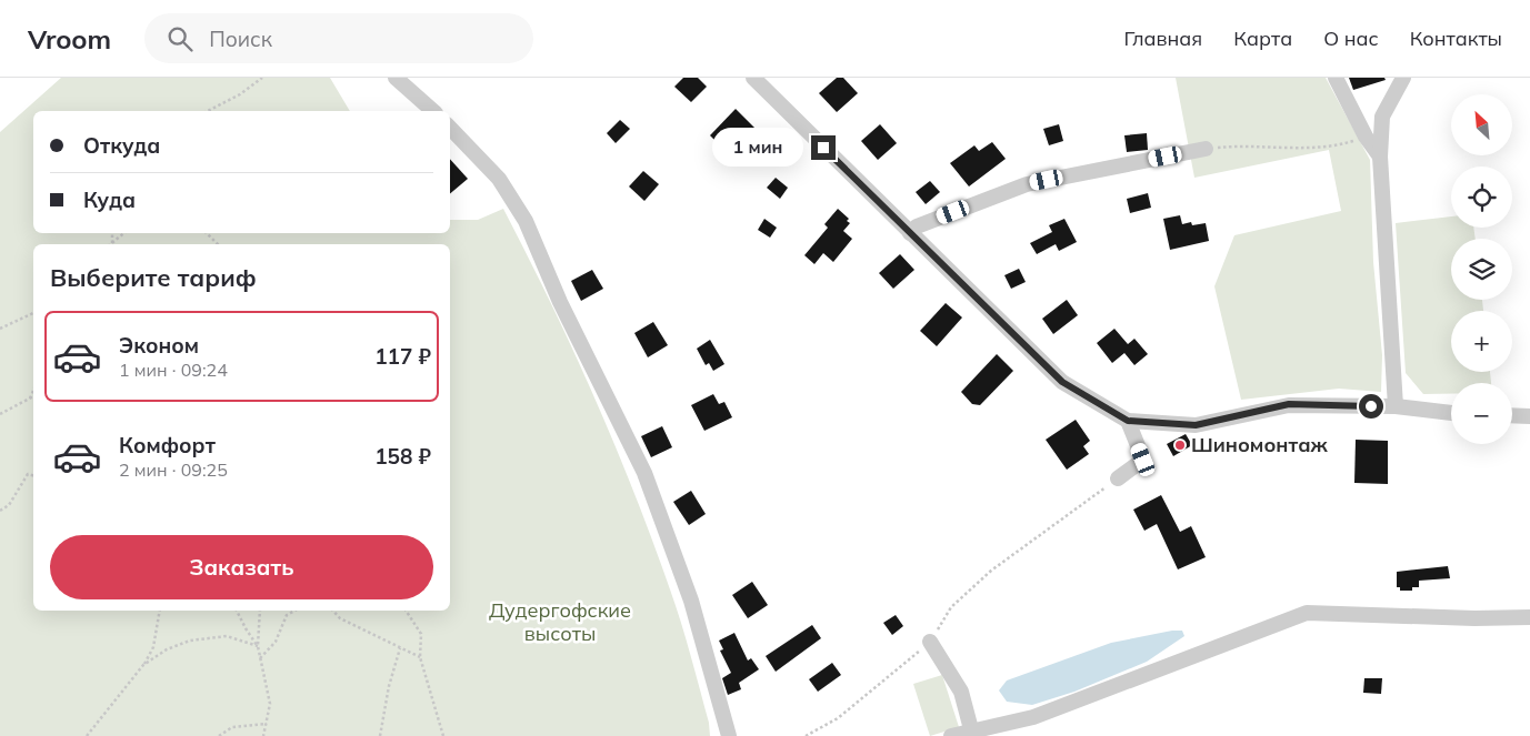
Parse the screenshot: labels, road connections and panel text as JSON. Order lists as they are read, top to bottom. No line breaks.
{"parks":["Дудергофские высоты"],"places":["Шиномонтаж"],"north":"top left","page":{"header":"Vroom","search":"Поиск","nav":["Главная","Карта","О нас","Контакты"],"map_buttons":["+","−"],"banner":["Откуда","Куда"],"bubble":"1 мин","heading":"Выберите тариф","list":[{"name":"Эконом","note":"1 мин · 09:24","value":"117 ₽"},{"name":"Комфорт","note":"2 мин · 09:25","value":"158 ₽"}],"buttons":"Заказать"}}
